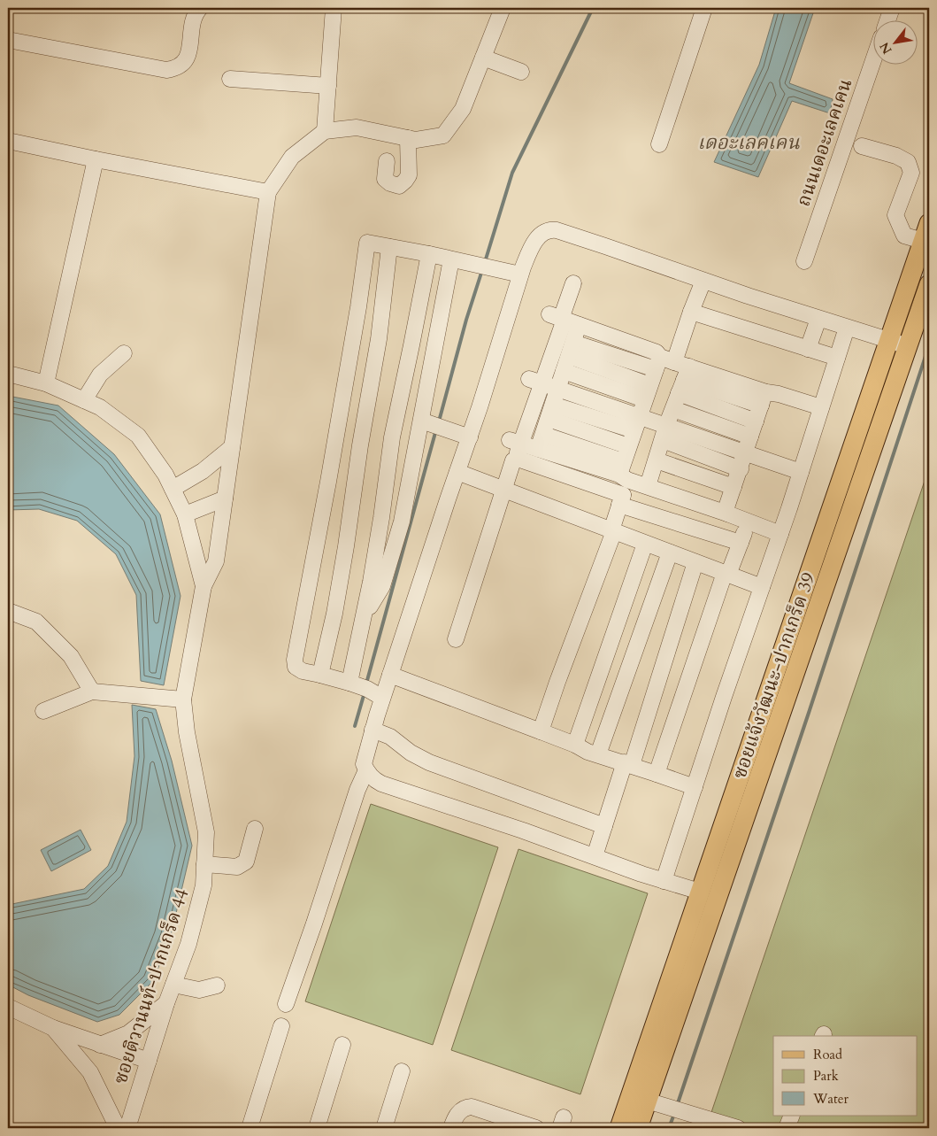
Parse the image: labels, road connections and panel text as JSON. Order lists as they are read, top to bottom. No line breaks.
{"streets":{"main road":["ซอยแจ้งวัฒนะ-ปากเกร็ด 39"],"street":["ถนนเดอะเลคเคน","ซอยติวานนท์-ปากเกร็ด 44"]},"water":["เดอะเลคเคน"],"legend":["Road","Park","Water"],"north":"bottom left"}
